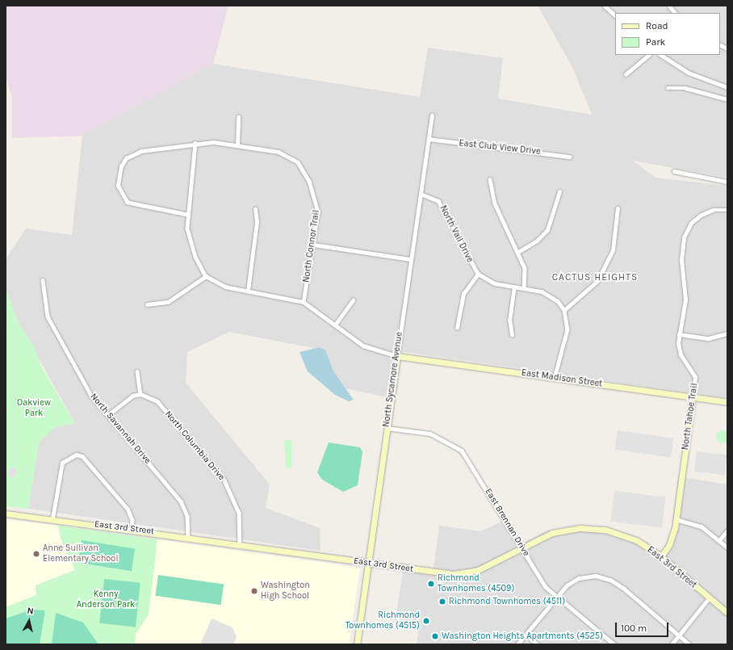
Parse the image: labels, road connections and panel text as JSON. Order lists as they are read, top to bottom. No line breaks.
{"streets":{"street":["East Club View Drive","North Vail Drive","North Connor Trail","East Madison Street","North Sycamore Avenue","North Tahoe Trail","North Savannah Drive","North Columbia Drive","East Brennan Drive","East 3rd Street"]},"crossings":[["East Club View Drive","North Sycamore Avenue"],["North Vail Drive","North Sycamore Avenue"],["East Madison Street","North Sycamore Avenue"],["East Madison Street","North Tahoe Trail"],["North Sycamore Avenue","East Brennan Drive"],["North Sycamore Avenue","East 3rd Street"],["North Tahoe Trail","East 3rd Street"],["North Savannah Drive","East 3rd Street"],["North Columbia Drive","East 3rd Street"],["East Brennan Drive","East 3rd Street"]],"districts":["CACTUS HEIGHTS"],"parks":["Oakview Park","Kenny Anderson Park"],"places":["Anne Sullivan Elementary School","Richmond Townhomes (4509)","Washington High School","Richmond Townhomes (4511)","Richmond Townhomes (4515)","Washington Heights Apartments (4525)"],"legend":["Road","Park"],"scale_bar":"100 m","north":"top"}
